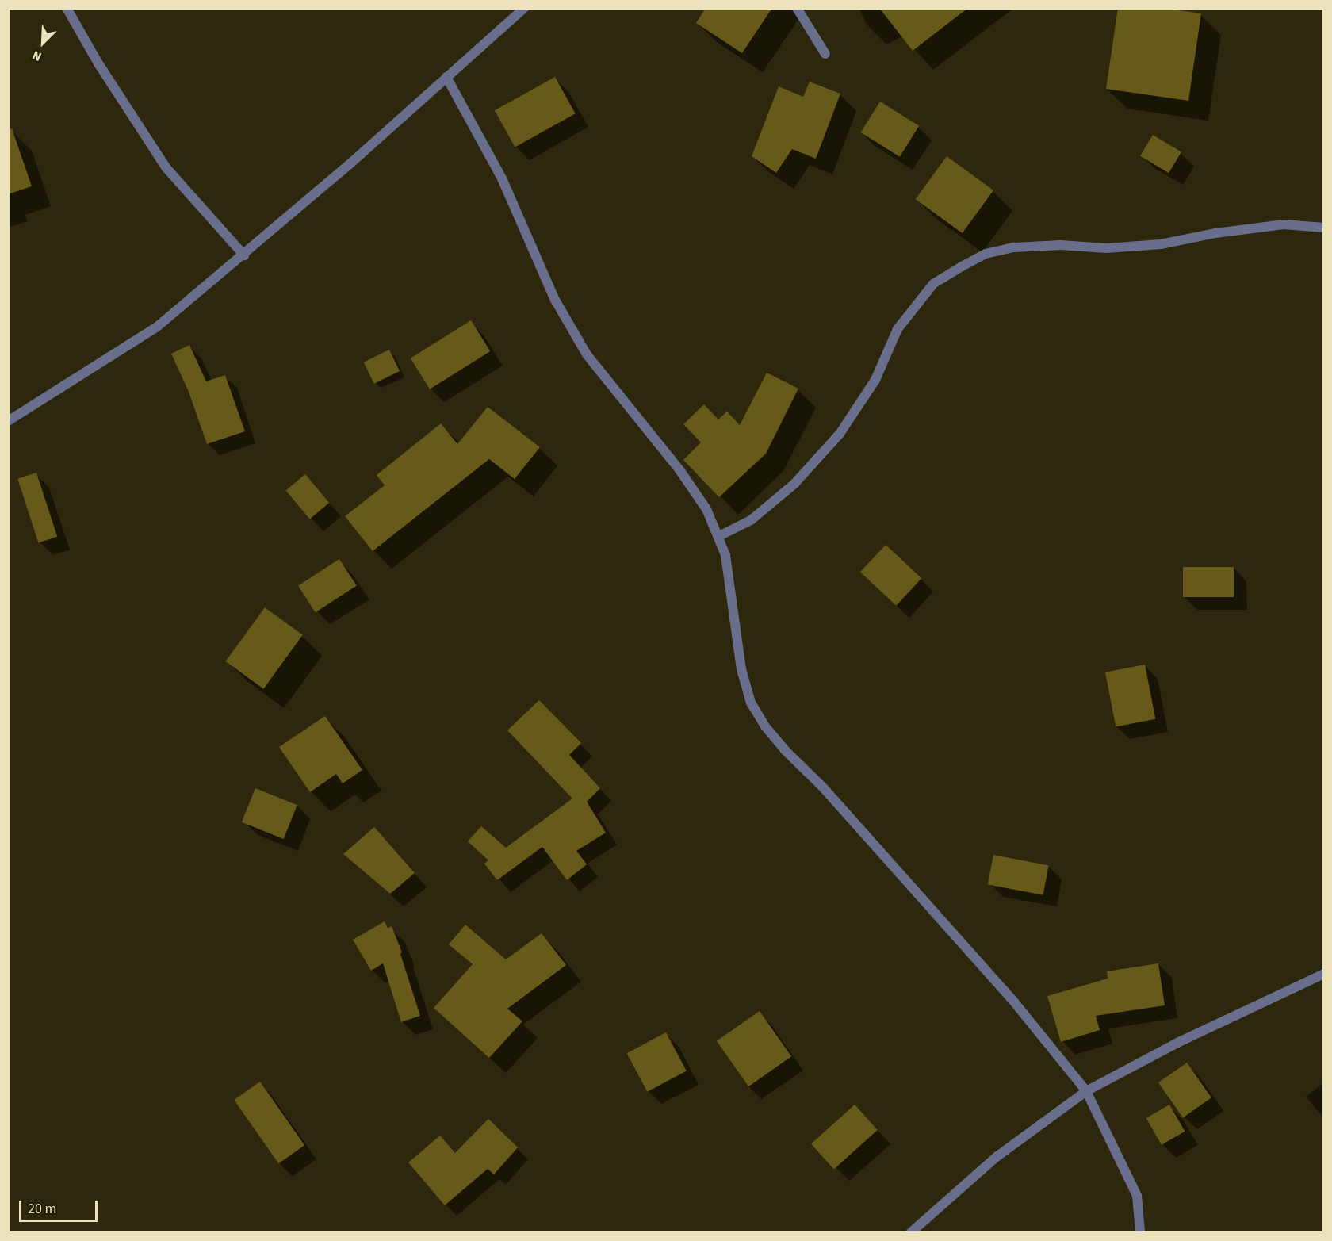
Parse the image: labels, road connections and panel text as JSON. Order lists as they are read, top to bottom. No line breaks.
{"scale_bar":"20 m","north":"bottom left"}
